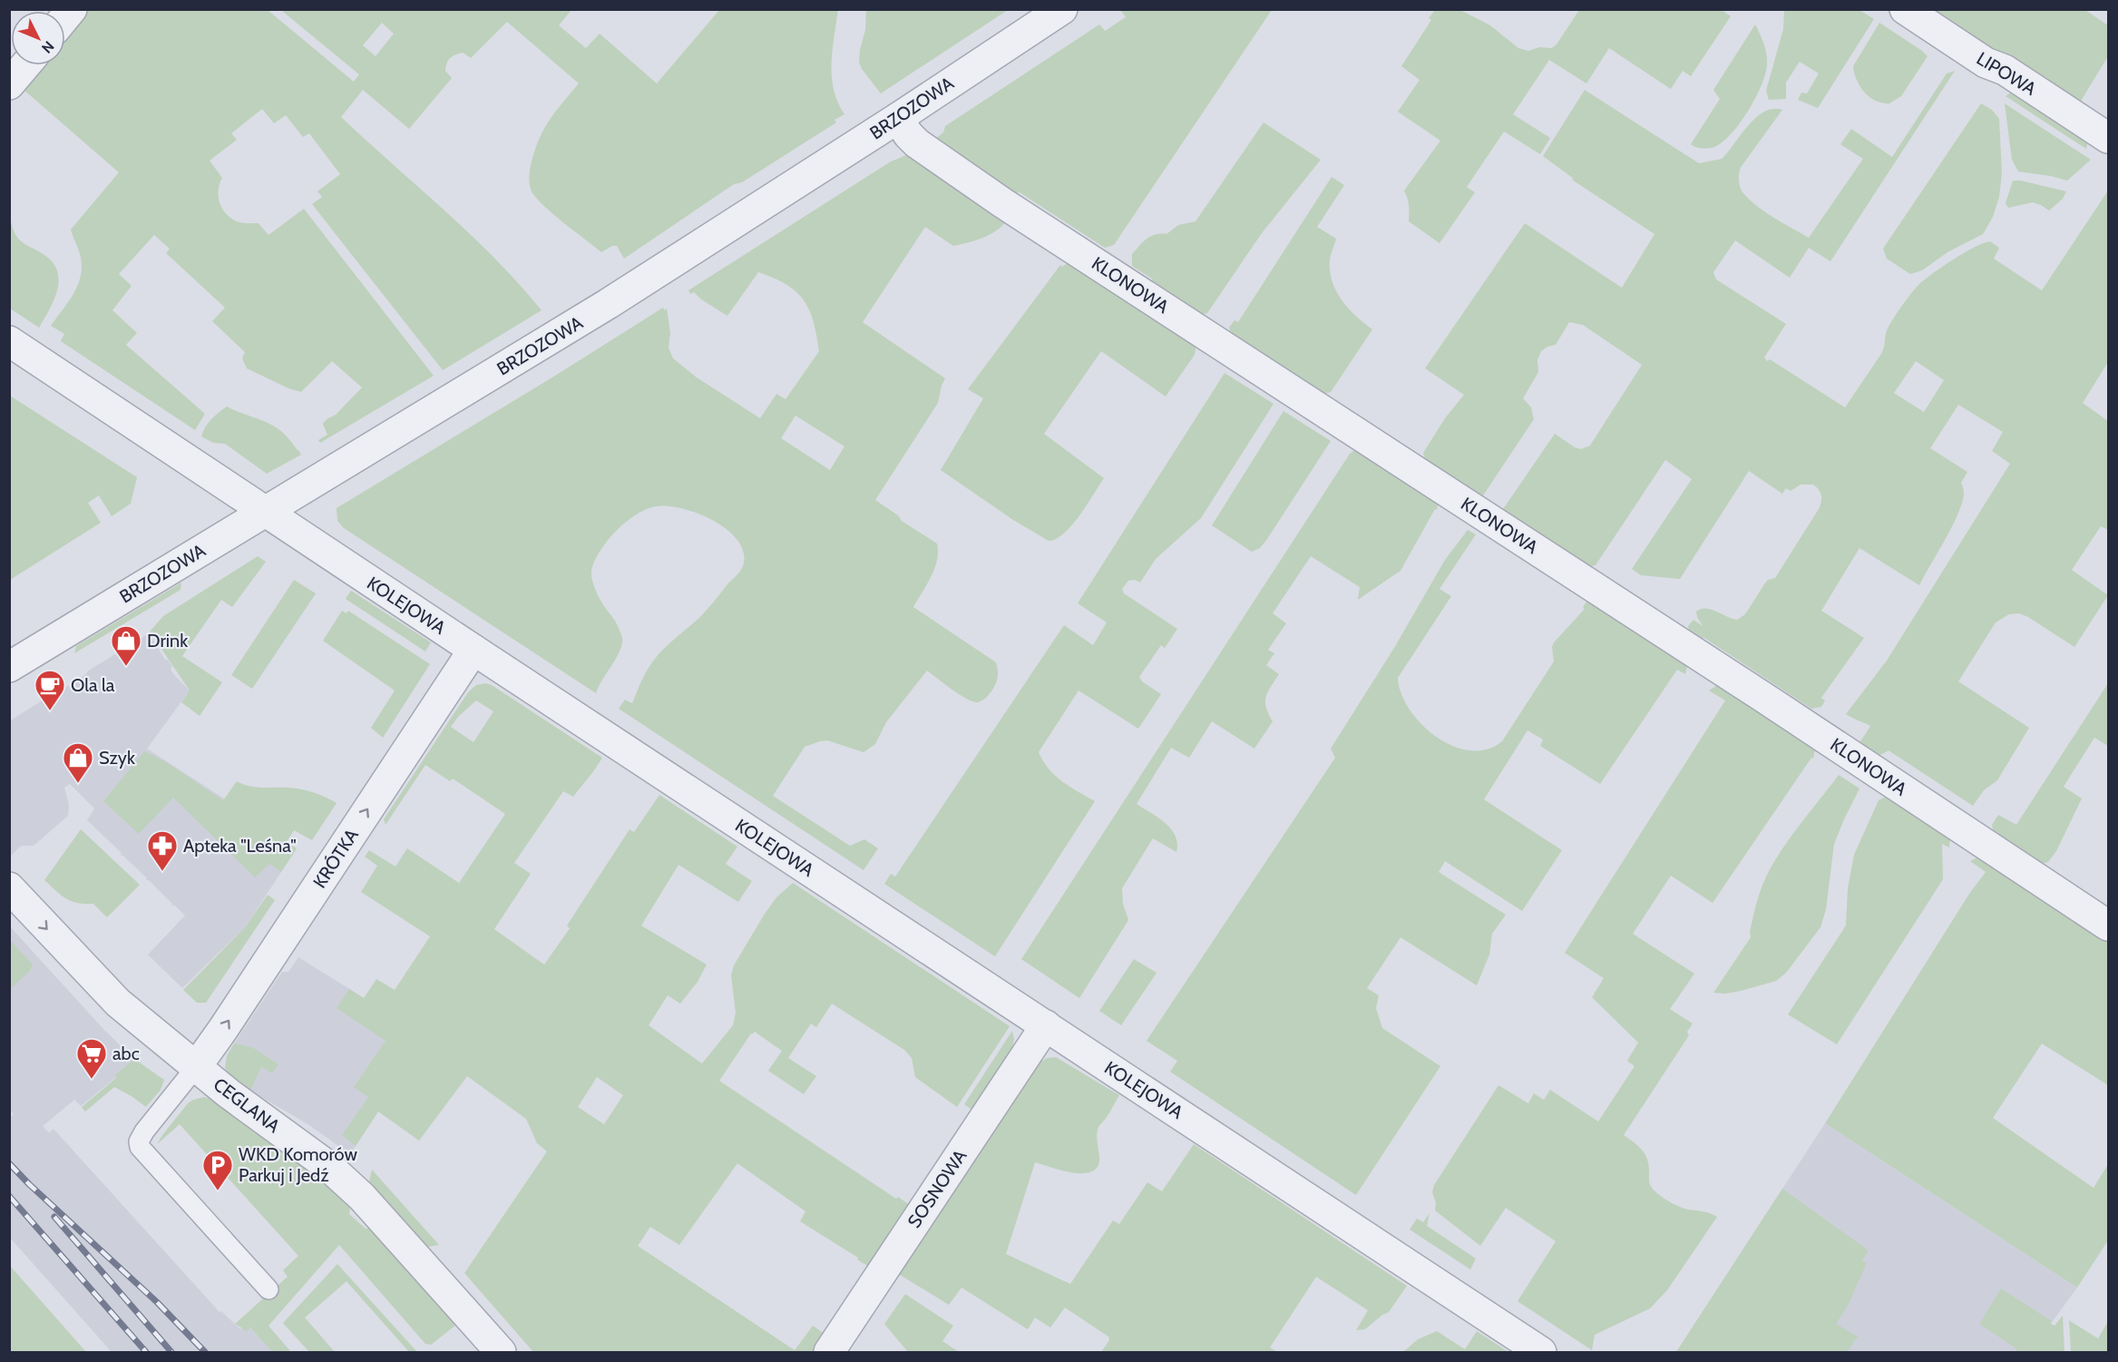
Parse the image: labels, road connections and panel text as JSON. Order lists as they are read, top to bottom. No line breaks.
{"streets":{"street":["LIPOWA","BRZOZOWA","KLONOWA","KOLEJOWA","KRÓTKA","CEGLANA","SOSNOWA"]},"crossings":[["BRZOZOWA","KLONOWA"],["BRZOZOWA","KOLEJOWA"],["KOLEJOWA","KRÓTKA"],["KOLEJOWA","SOSNOWA"],["KRÓTKA","CEGLANA"]],"one_way":["KRÓTKA","CEGLANA"],"places":{"shop":["Drink","Szyk"],"cafe":["Ola la"],"pharmacy":["Apteka \"Leśna\""],"supermarket":["abc"],"parking":["WKD Komorów Parkuj i Jedź"]},"north":"bottom right"}
